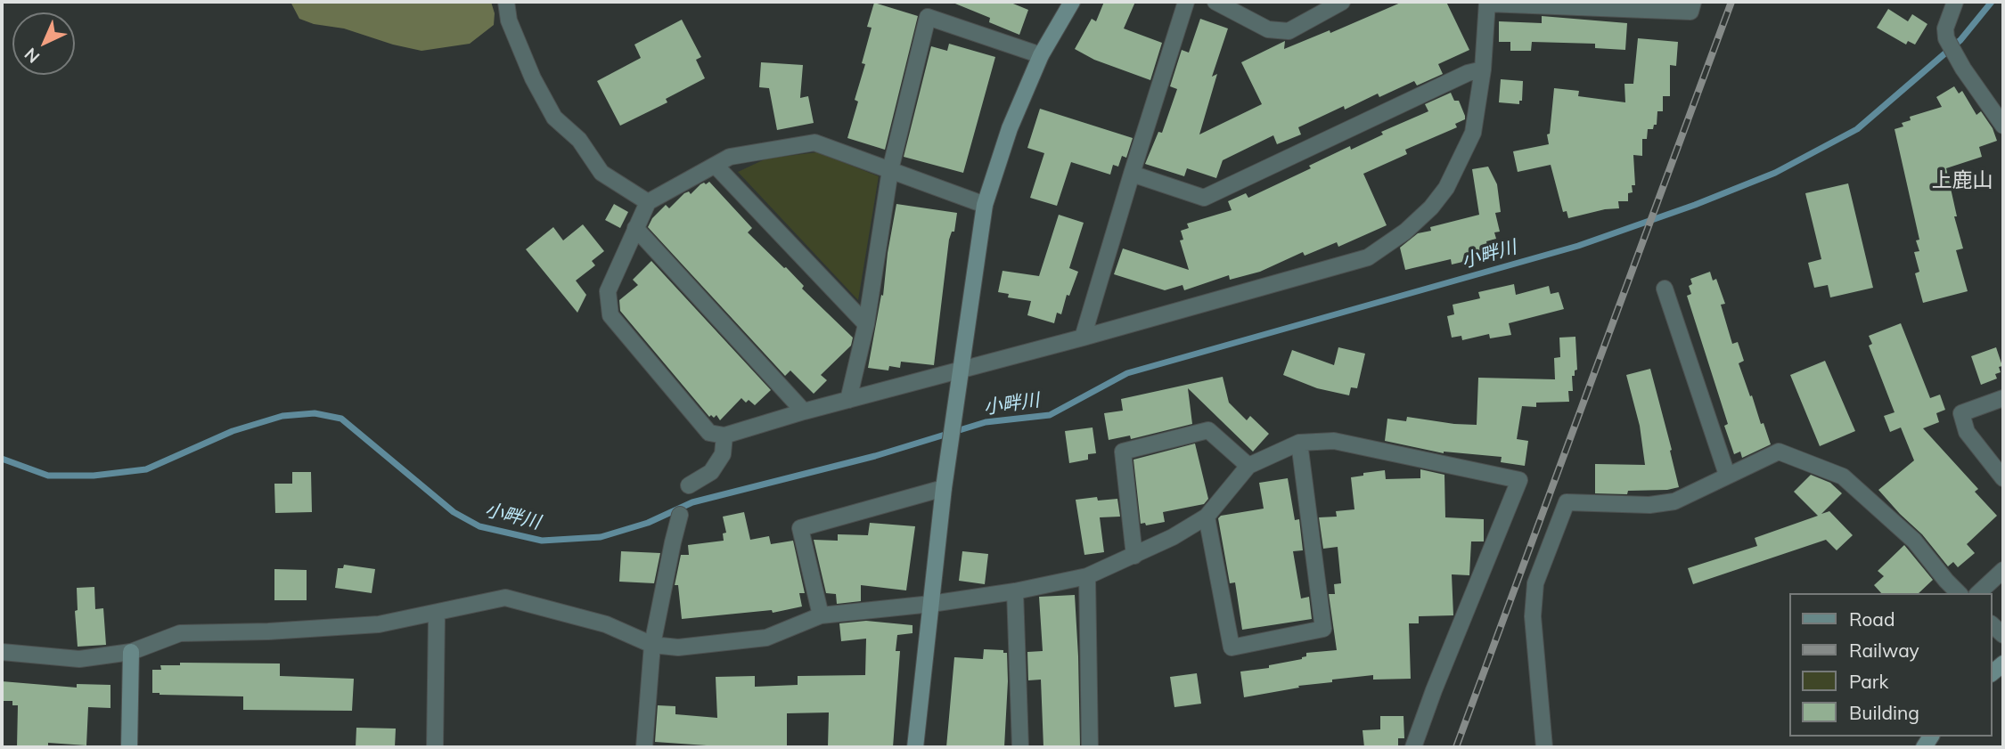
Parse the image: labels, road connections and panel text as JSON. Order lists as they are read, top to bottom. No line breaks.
{"districts":["上鹿山"],"water":["小畔川"],"legend":["Road","Railway","Park","Building"],"north":"bottom left"}
